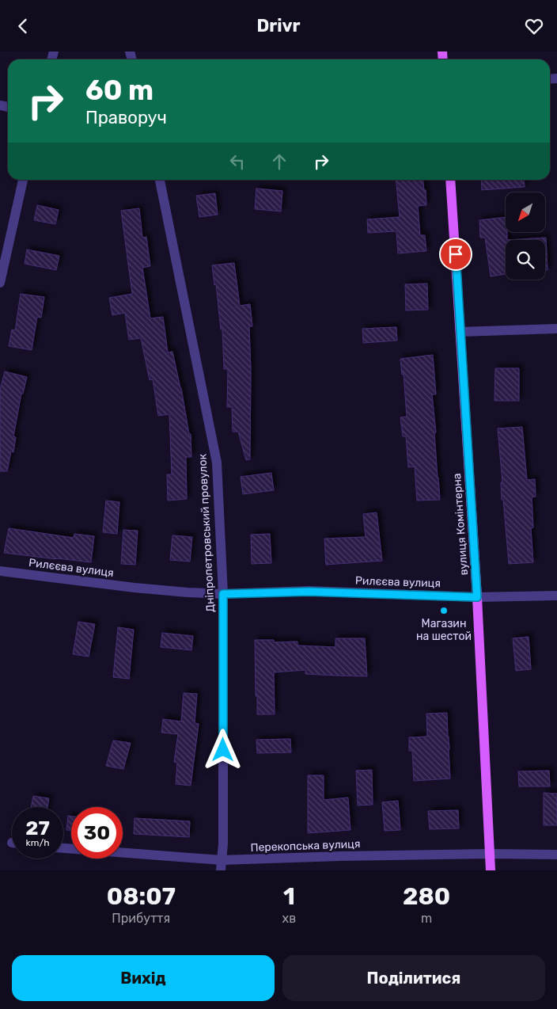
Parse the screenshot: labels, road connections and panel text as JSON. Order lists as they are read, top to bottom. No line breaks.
{"streets":{"main road":["вулиця Комінтерна"],"street":["Дніпропетровський провулок","Рилєєва вулиця","Перекопська вулиця"]},"crossings":[["вулиця Комінтерна","Рилєєва вулиця"],["вулиця Комінтерна","Перекопська вулиця"],["Дніпропетровський провулок","Рилєєва вулиця"],["Дніпропетровський провулок","Перекопська вулиця"]],"places":["Магазин на шестой"],"north":"bottom left","page":{"header":"Drivr","turn":["60 m","Праворуч"],"speed":"27 km/h","limit":"30","eta":["08:07","Прибуття","1","хв","280","m"],"buttons":["Вихід","Поділитися"]}}
